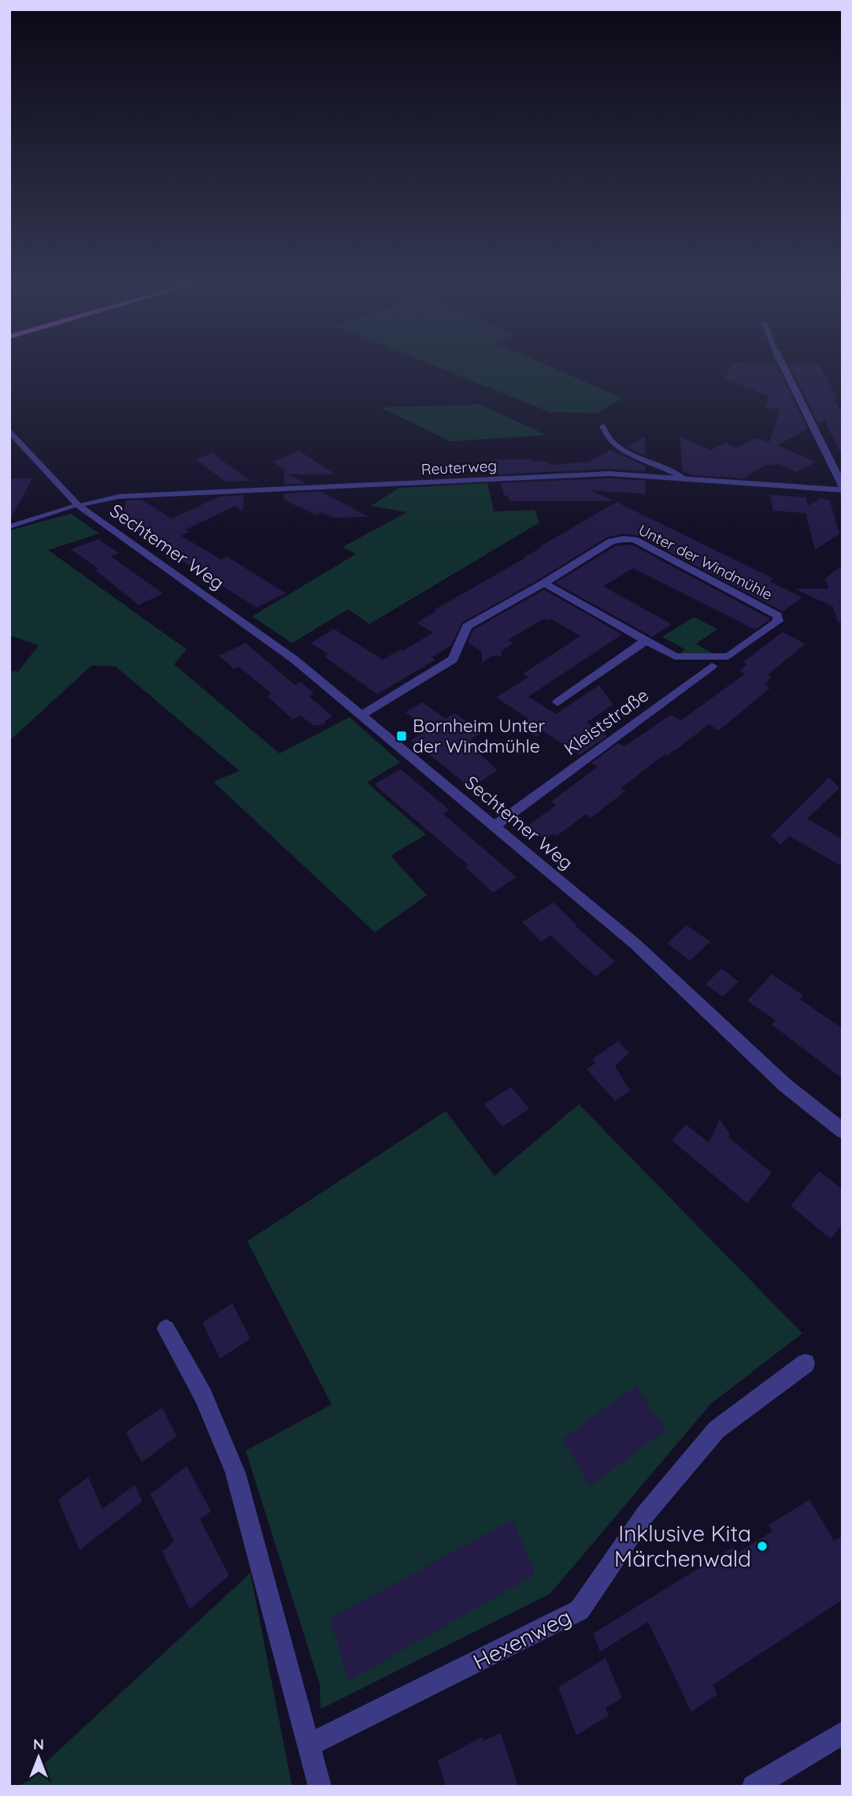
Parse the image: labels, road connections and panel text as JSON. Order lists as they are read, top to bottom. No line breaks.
{"streets":{"street":["Reuterweg","Sechtemer Weg","Unter der Windmühle","Kleiststraße","Hexenweg"]},"crossings":[["Reuterweg","Sechtemer Weg"],["Sechtemer Weg","Unter der Windmühle"],["Sechtemer Weg","Kleiststraße"]],"places":{"transit":["Bornheim Unter der Windmühle"],"other":["Inklusive Kita Märchenwald"]},"north":"top"}
